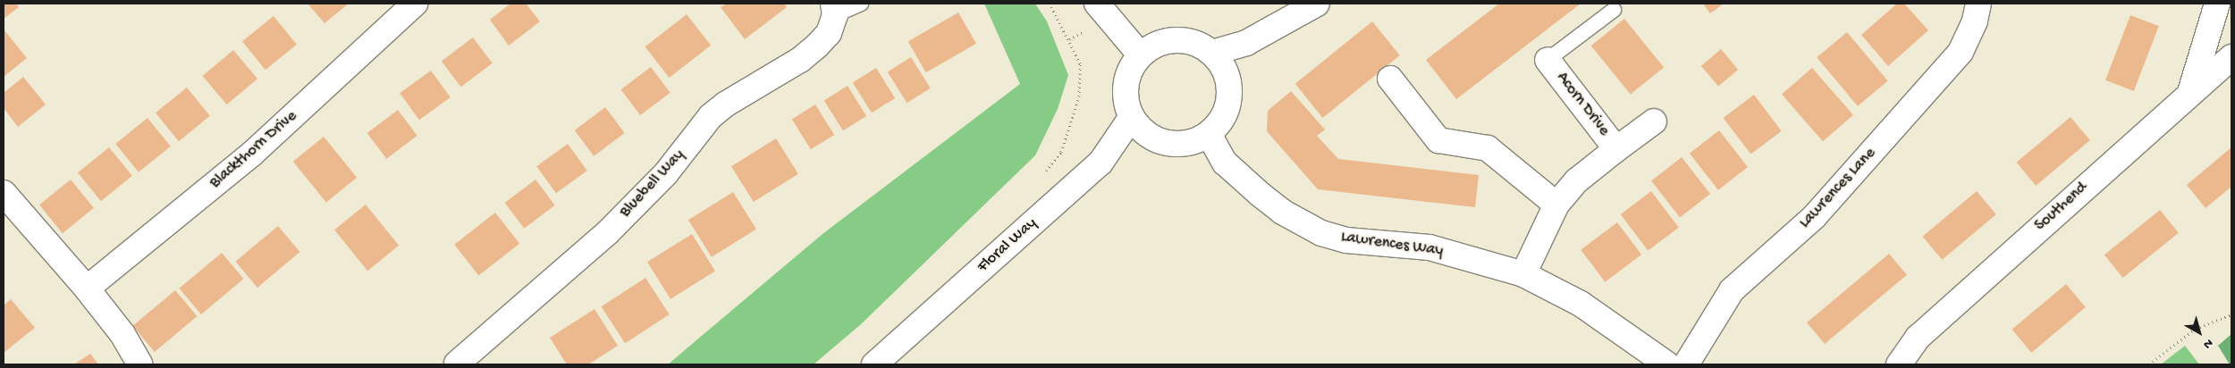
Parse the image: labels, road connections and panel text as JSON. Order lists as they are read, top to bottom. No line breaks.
{"streets":{"street":["Acorn Drive","Blackthorn Drive","Bluebell Way","Lawrences Lane","Southend","Lawrences Way","Floral Way"]},"crossings":[["Acorn Drive","Lawrences Way"],["Lawrences Way","Floral Way"]],"north":"bottom right"}
